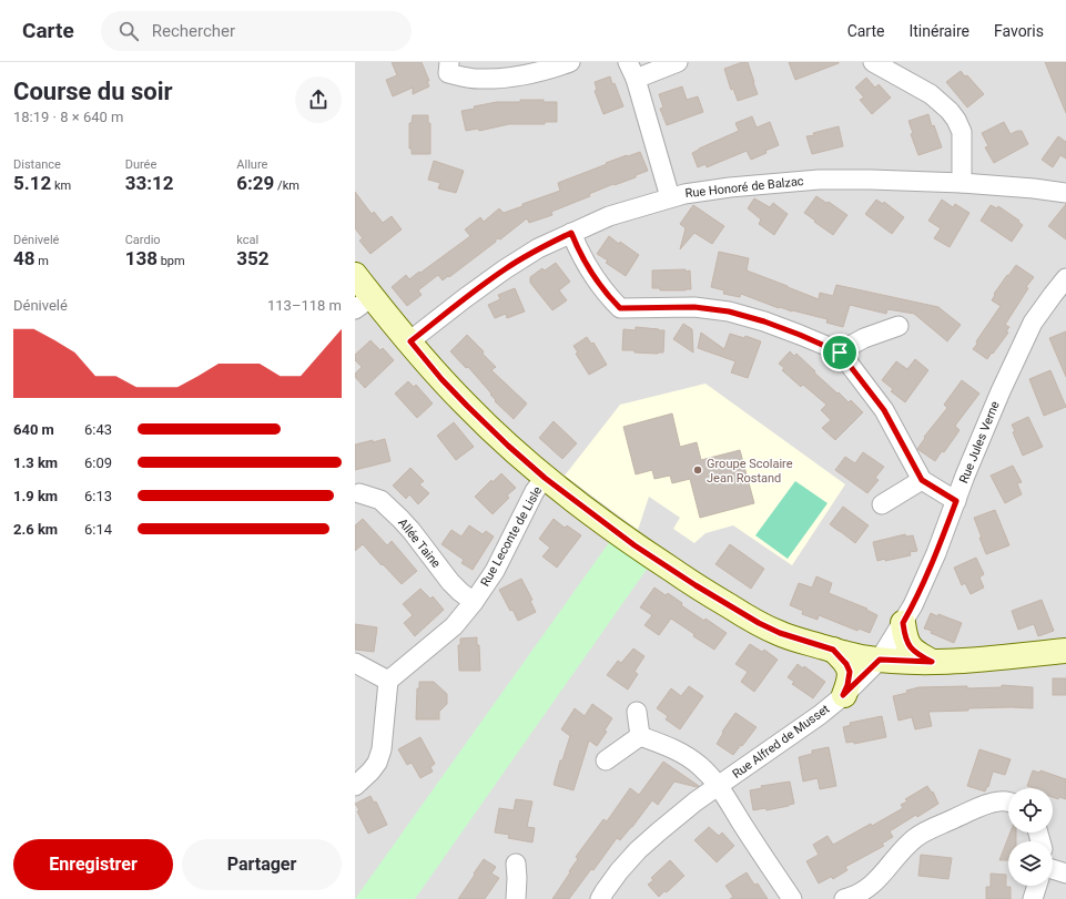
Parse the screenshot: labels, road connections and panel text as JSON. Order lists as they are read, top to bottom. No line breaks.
{"streets":{"street":["Rue Honoré de Balzac","Rue Jules Verne","Rue Leconte de Lisle","Allée Taine","Rue Alfred de Musset"]},"crossings":[["Rue Jules Verne","Rue Alfred de Musset"],["Rue Leconte de Lisle","Allée Taine"]],"places":["Groupe Scolaire Jean Rostand"],"page":{"header":"Carte","search":"Rechercher","nav":["Carte","Itinéraire","Favoris"],"heading":["Course du soir","18:19 · 8 × 640 m"],"stats":[["Distance","5.12 km"],["Durée","33:12"],["Allure","6:29 /km"],["Dénivelé","48 m"],["Cardio","138 bpm"],["kcal","352"]],"chart":["Dénivelé","113–118 m"],"list":[{"name":"640 m","note":"6:43"},{"name":"1.3 km","note":"6:09"},{"name":"1.9 km","note":"6:13"},{"name":"2.6 km","note":"6:14"}],"buttons":["Enregistrer","Partager"]}}
